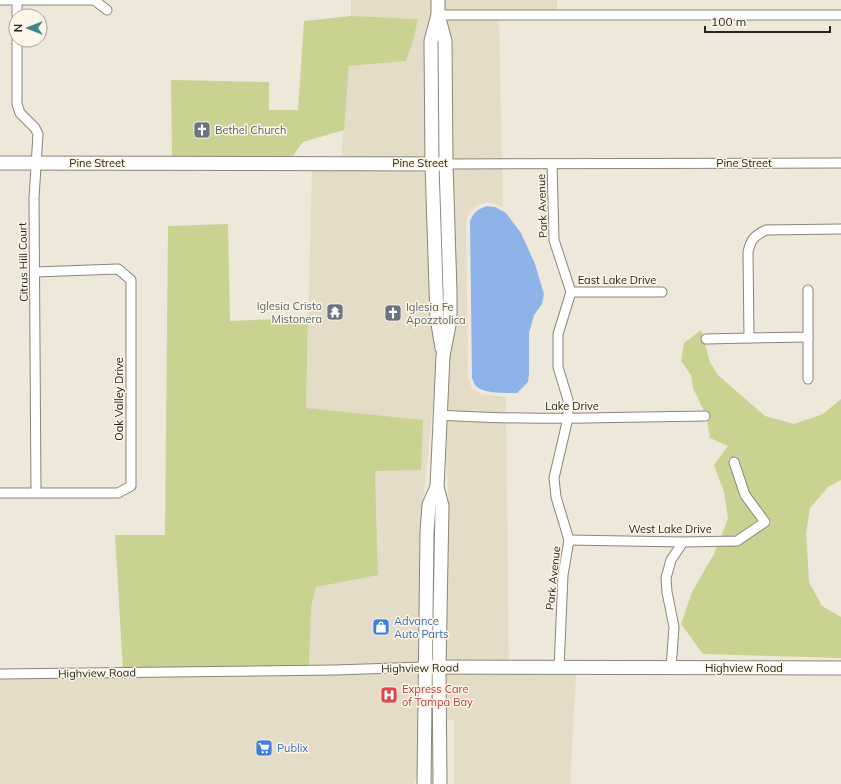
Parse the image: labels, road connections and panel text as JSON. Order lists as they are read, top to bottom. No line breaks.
{"streets":{"main road":["Pine Street","Highview Road"],"street":["Park Avenue","Citrus Hill Court","East Lake Drive","Oak Valley Drive","Lake Drive","West Lake Drive"]},"crossings":[["Pine Street","Park Avenue"],["Pine Street","Citrus Hill Court"],["Park Avenue","East Lake Drive"],["Park Avenue","Lake Drive"],["Park Avenue","West Lake Drive"],["Park Avenue","Highview Road"],["Citrus Hill Court","Oak Valley Drive"]],"places":{"church":["Bethel Church","Iglesia Fe Apozztolica"],"temple":["Iglesia Cristo Mistonera"],"shop":["Advance Auto Parts"],"hospital":["Express Care of Tampa Bay"],"supermarket":["Publix"]},"scale_bar":"100 m","north":"left"}
